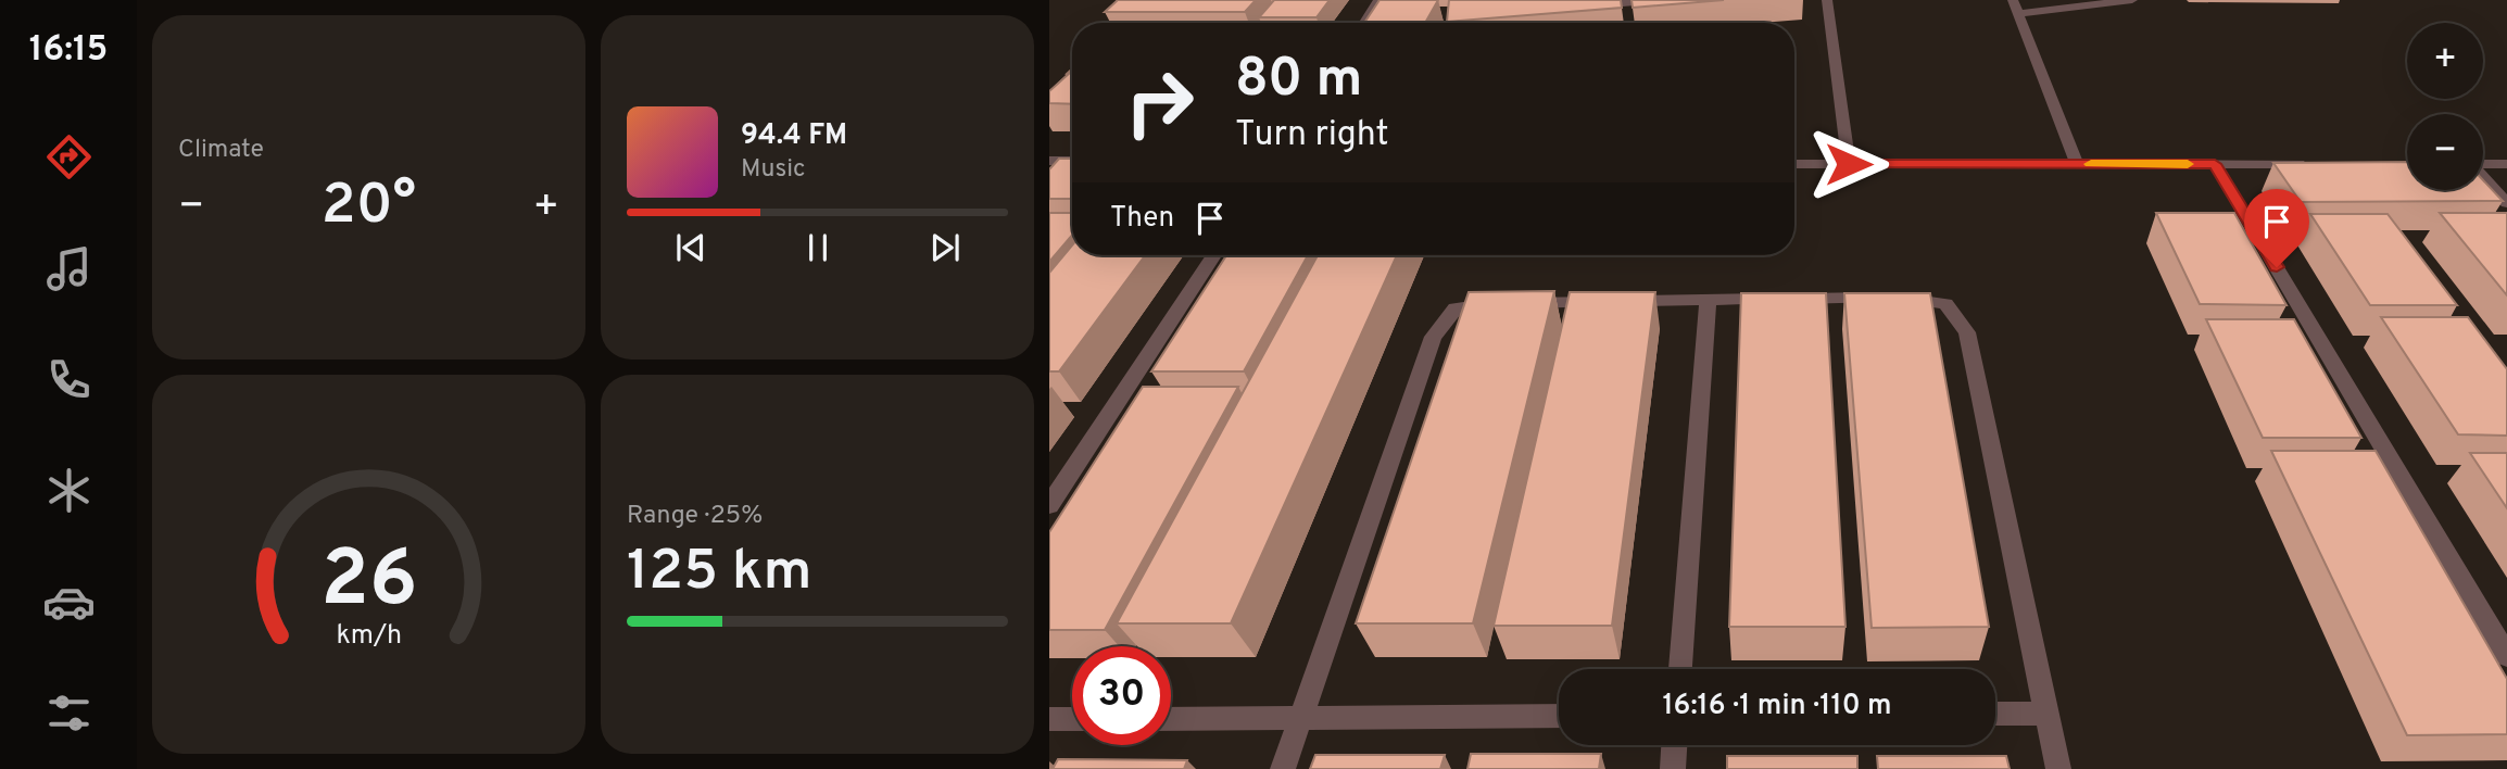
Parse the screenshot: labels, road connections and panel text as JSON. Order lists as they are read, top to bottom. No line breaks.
{"page":{"tabs":"16:15","tile":["Climate",["Range · 25%","125 km"]],"map_buttons":["+","−"],"turn":["80 m","Turn right"],"song":["94.4 FM","Music"],"heat":["−","20°","+"],"then":"Then","limit":"30","trip":"16:16 · 1 min · 110 m","gauge":["26","km/h"]}}
